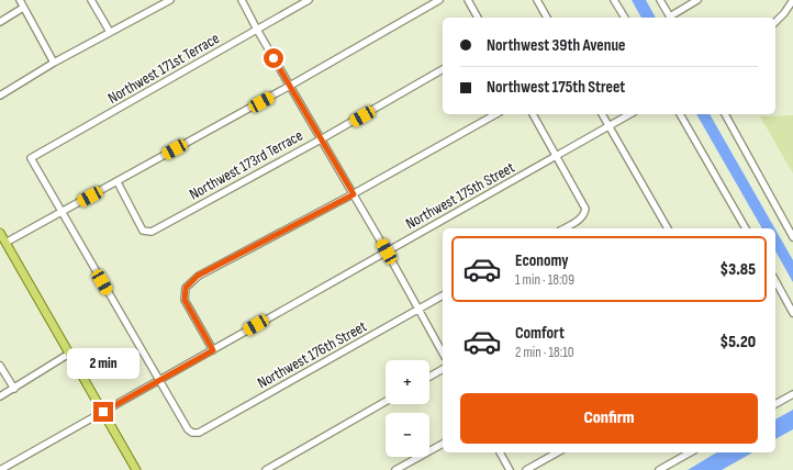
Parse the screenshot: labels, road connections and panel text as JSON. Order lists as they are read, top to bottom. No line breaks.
{"streets":{"street":["Northwest 171st Terrace","Northwest 173rd Terrace","Northwest 175th Street","Northwest 176th Street"]},"crossings":[["Northwest 175th Street","Northwest 176th Street"]],"page":{"banner":["Northwest 39th Avenue","Northwest 175th Street"],"list":[{"name":"Economy","note":"1 min · 18:09","value":"$3.85"},{"name":"Comfort","note":"2 min · 18:10","value":"$5.20"}],"bubble":"2 min","map_buttons":["+","−"],"buttons":"Confirm"}}
